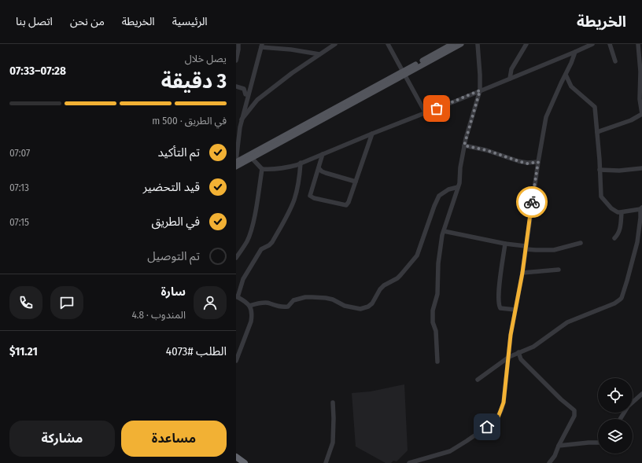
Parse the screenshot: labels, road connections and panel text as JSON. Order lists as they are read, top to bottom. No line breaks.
{"page":{"header":"الخريطة","nav":["الرئيسية","الخريطة","من نحن","اتصل بنا"],"heading":["3 دقيقة","يصل خلال","07:28–07:33"],"panel":["سارة","المندوب · 4.8","الطلب #4073","$11.21"],"bar":"في الطريق · 500 m","list":[["تم التأكيد","07:07"],["قيد التحضير","07:13"],["في الطريق","07:15"],"تم التوصيل"],"buttons":["مساعدة","مشاركة"]}}
